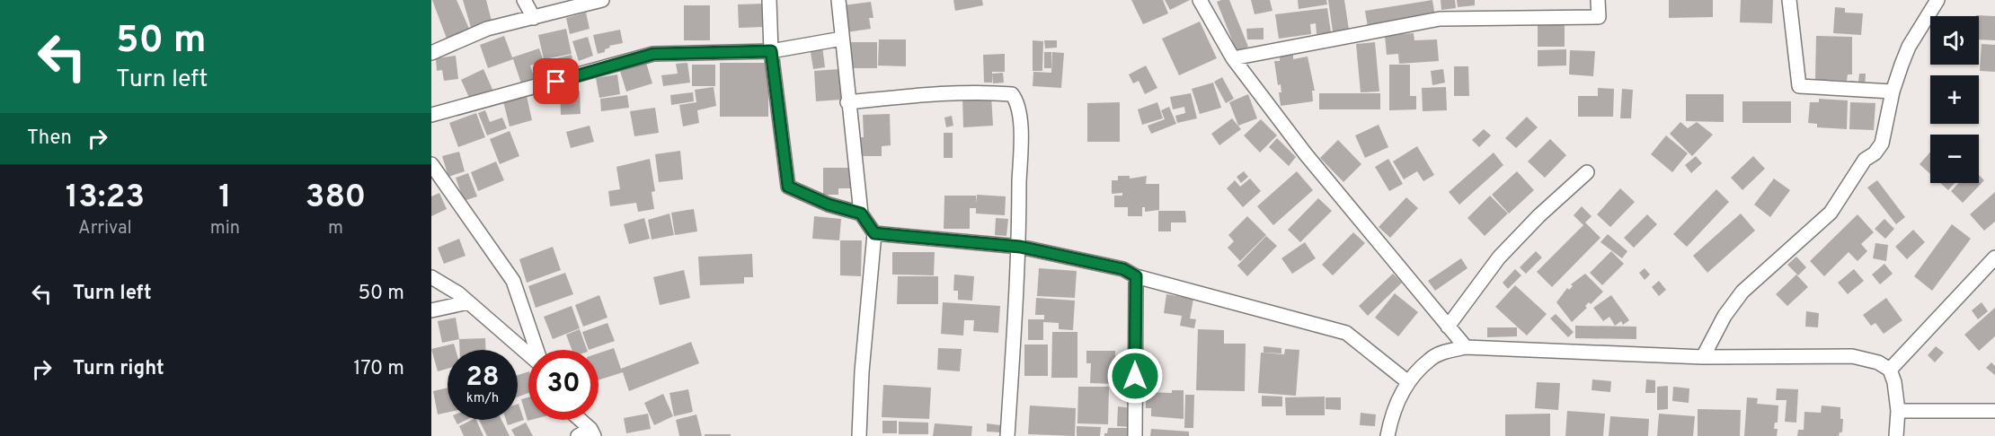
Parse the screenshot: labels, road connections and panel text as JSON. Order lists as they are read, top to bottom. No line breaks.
{"page":{"turn":["50 m","Turn left"],"map_buttons":["+","−"],"then":"Then","eta":["13:23","Arrival","1","min","380","m"],"list":[{"name":"Turn left","value":"50 m"},{"name":"Turn right","value":"170 m"}],"speed":"28 km/h","limit":"30"}}
